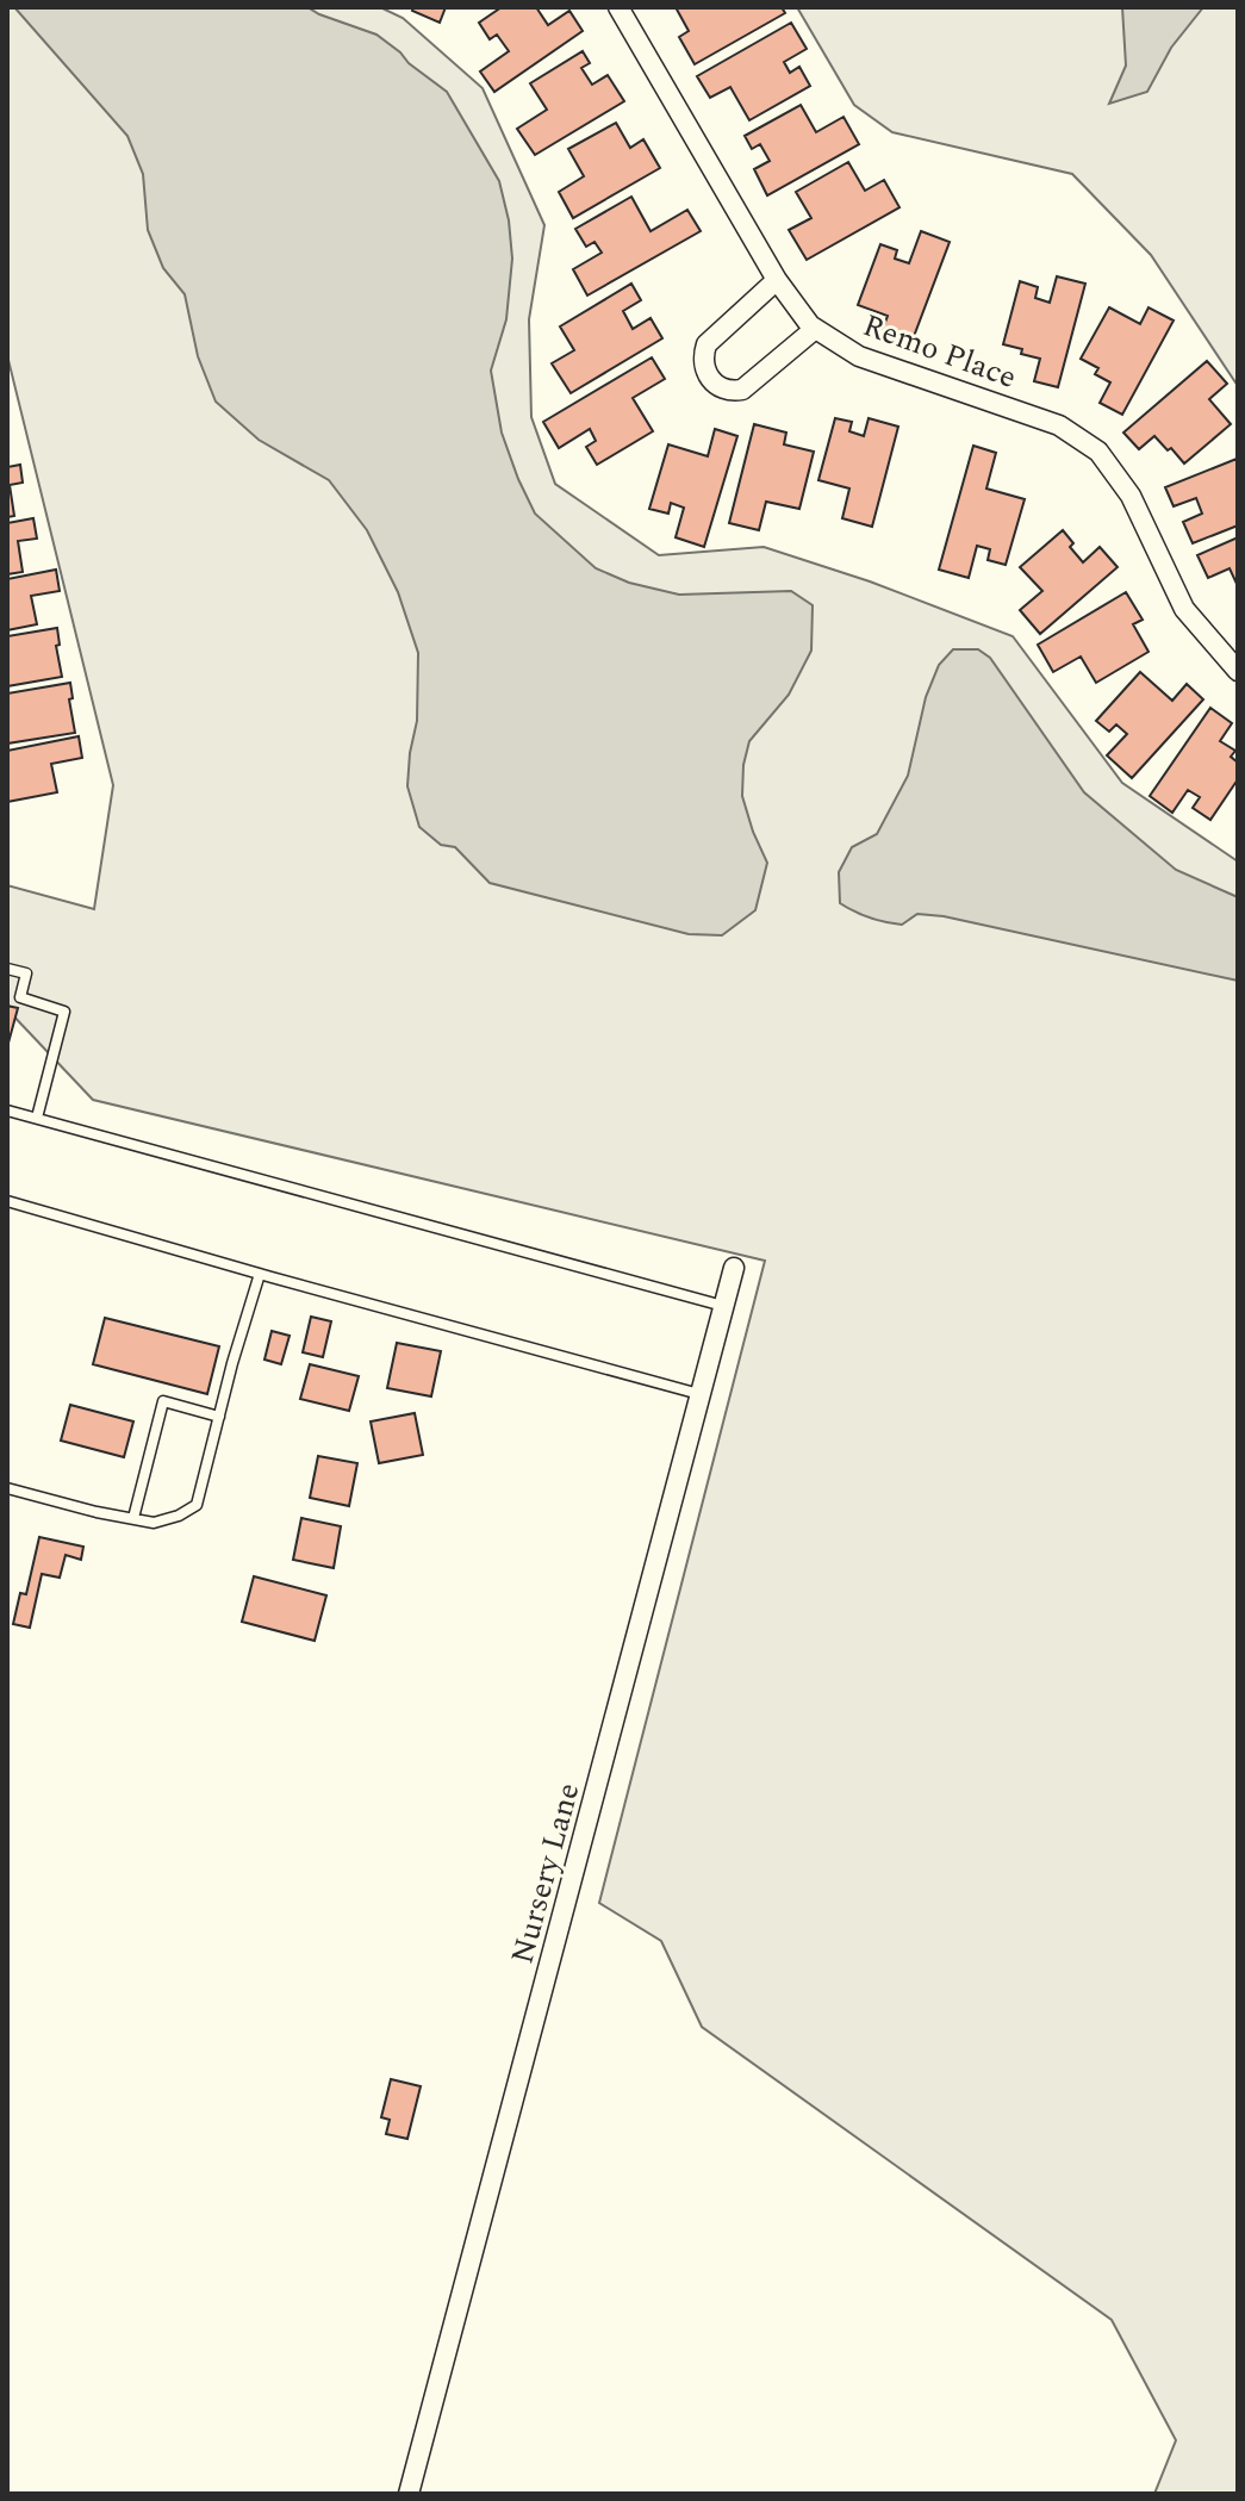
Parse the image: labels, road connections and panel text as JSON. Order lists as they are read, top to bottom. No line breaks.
{"streets":{"street":["Remo Place","Nursery Lane"]}}
